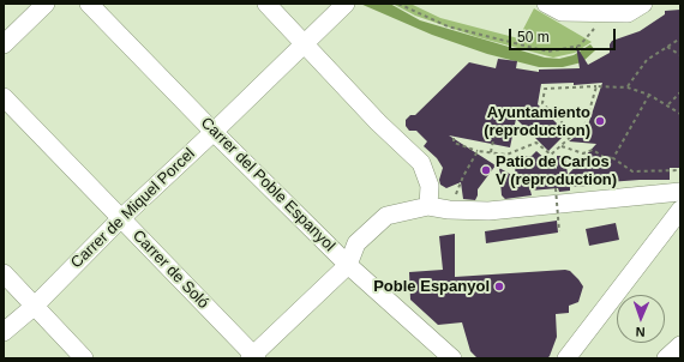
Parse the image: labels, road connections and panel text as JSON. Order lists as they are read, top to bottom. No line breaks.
{"streets":{"street":["Carrer del Poble Espanyol","Carrer de Miquel Porcel","Carrer de Soló"]},"crossings":[["Carrer del Poble Espanyol","Carrer de Miquel Porcel"],["Carrer de Miquel Porcel","Carrer de Soló"]],"places":["Ayuntamiento (reproduction)","Patio de Carlos V (reproduction)","Poble Espanyol"],"scale_bar":"50 m","north":"bottom"}
